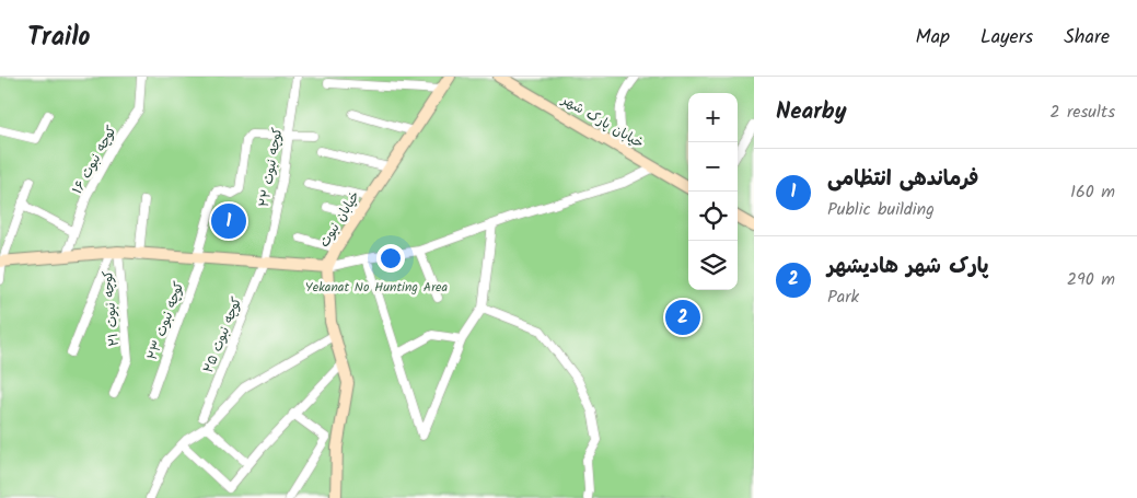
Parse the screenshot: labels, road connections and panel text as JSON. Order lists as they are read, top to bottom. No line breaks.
{"streets":{"street":["خیابان پارک شهر","کوچه نبوت ۱۶","کوچه نبوت ۲۲","خیابان نبوت","کوچه نبوت ۲۱","کوچه نبوت ۲۳","کوچه نبوت ۲۵"]},"crossings":[["کوچه نبوت ۱۶","خیابان نبوت"],["کوچه نبوت ۲۲","خیابان نبوت"],["کوچه نبوت ۲۲","کوچه نبوت ۲۳"],["کوچه نبوت ۲۲","کوچه نبوت ۲۵"],["خیابان نبوت","کوچه نبوت ۲۱"],["خیابان نبوت","کوچه نبوت ۲۳"],["خیابان نبوت","کوچه نبوت ۲۵"]],"parks":["Yekanat No Hunting Area"],"page":{"header":"Trailo","nav":["Map","Layers","Share"],"heading":["Nearby","2 results"],"map_buttons":["+","−"],"list":[{"mark":"1","name":"فرماندهی انتظامی","note":"Public building","value":"160 m"},{"mark":"2","name":"پارک شهر هادیشهر","note":"Park","value":"290 m"}],"pins":["1","2"]}}
